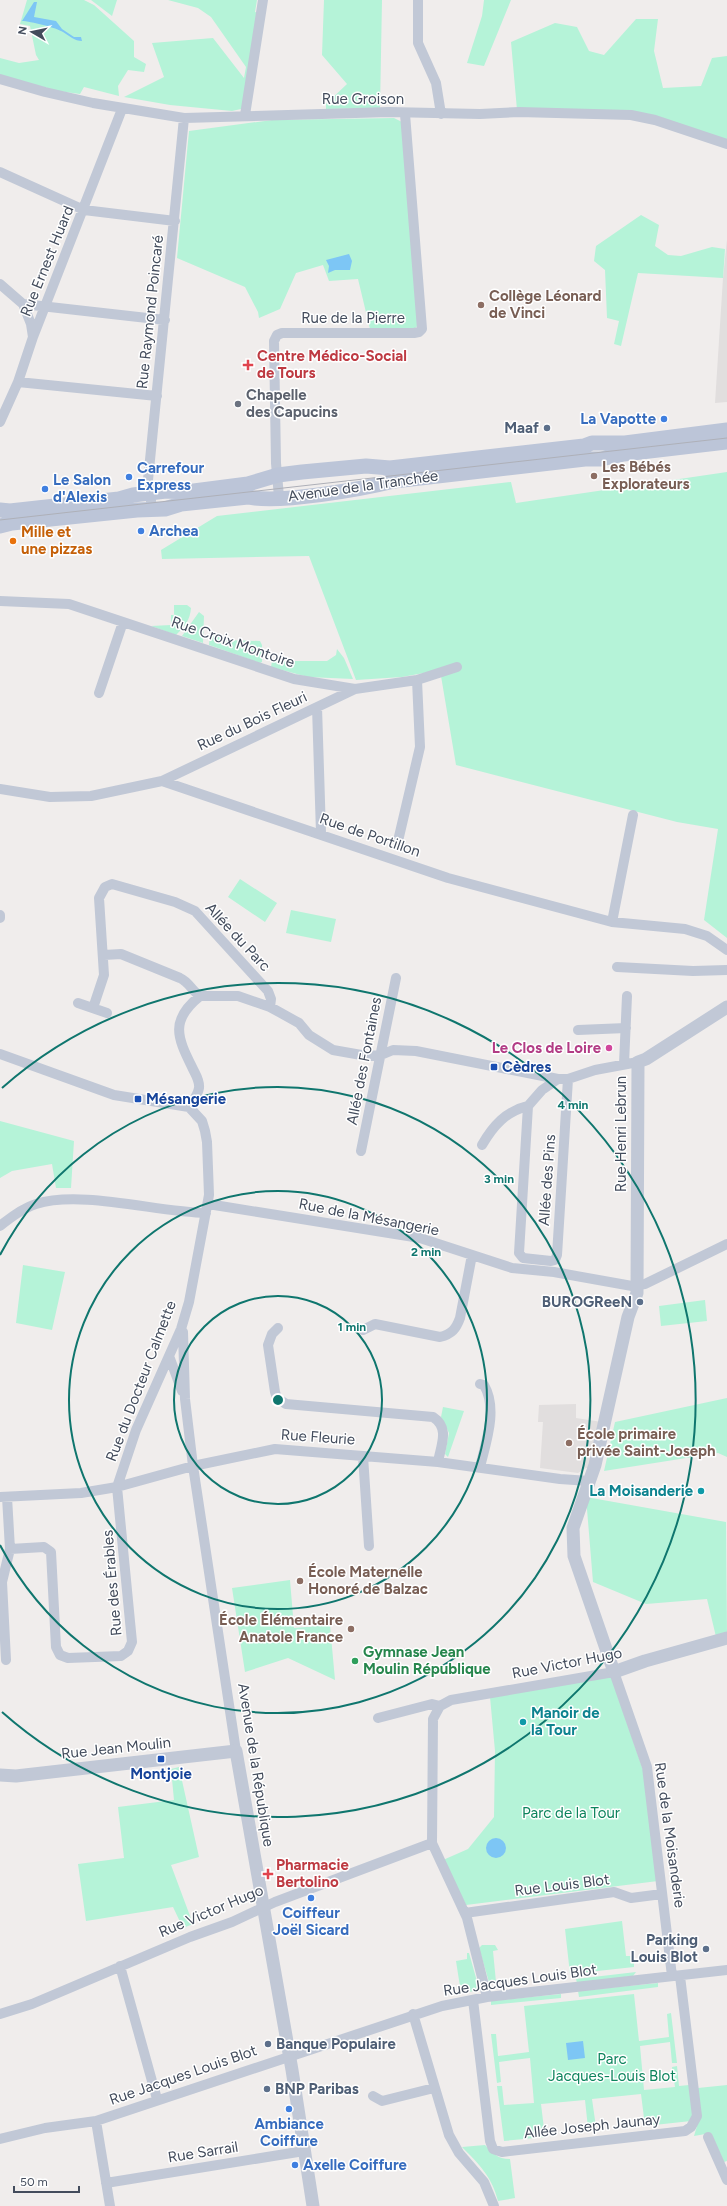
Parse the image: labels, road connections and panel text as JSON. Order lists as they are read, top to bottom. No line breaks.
{"streets":{"main road":["Avenue de la Tranchée"],"street":["Rue Groison","Rue Ernest Huard","Rue Raymond Poincaré","Rue de la Pierre","Rue Croix Montoire","Rue du Bois Fleuri","Rue de Portillon","Allée du Parc","Allée des Fontaines","Rue Henri Lebrun","Allée des Pins","Rue de la Mésangerie","Rue du Docteur Calmette","Rue Fleurie","Rue des Érables","Rue Victor Hugo","Rue Jean Moulin","Avenue de la République","Rue de la Moisanderie","Rue Louis Blot","Rue Jacques Louis Blot","Allée Joseph Jaunay","Rue Sarrail"]},"crossings":[["Rue Groison","Rue Ernest Huard"],["Rue Groison","Rue Raymond Poincaré"],["Rue Groison","Rue de la Pierre"],["Rue Raymond Poincaré","Avenue de la Tranchée"],["Rue de la Pierre","Avenue de la Tranchée"],["Rue Croix Montoire","Rue du Bois Fleuri"],["Rue du Bois Fleuri","Rue de Portillon"],["Rue Henri Lebrun","Rue de la Mésangerie"],["Rue Henri Lebrun","Rue de la Moisanderie"],["Rue de la Mésangerie","Rue du Docteur Calmette"],["Rue de la Mésangerie","Rue de la Moisanderie"],["Rue du Docteur Calmette","Rue Fleurie"],["Rue du Docteur Calmette","Rue des Érables"],["Rue du Docteur Calmette","Avenue de la République"],["Rue Fleurie","Rue des Érables"],["Rue Fleurie","Avenue de la République"],["Rue Fleurie","Rue de la Moisanderie"],["Rue Victor Hugo","Avenue de la République"],["Rue Victor Hugo","Rue de la Moisanderie"],["Rue Jean Moulin","Avenue de la République"],["Avenue de la République","Rue Jacques Louis Blot"],["Avenue de la République","Rue Sarrail"],["Rue de la Moisanderie","Rue Louis Blot"],["Rue de la Moisanderie","Rue Jacques Louis Blot"],["Rue de la Moisanderie","Allée Joseph Jaunay"],["Rue Jacques Louis Blot","Allée Joseph Jaunay"]],"parks":["Parc de la Tour","Parc Jacques-Louis Blot"],"places":{"other":["Collège Léonard de Vinci","Chapelle des Capucins","La Vapotte","Maaf","Les Bébés Explorateurs","Carrefour Express","Le Salon d'Alexis","Archea","Mille et une pizzas","Le Clos de Loire","BUROGReeN","École primaire privée Saint-Joseph","La Moisanderie","École Maternelle Honoré de Balzac","École Élémentaire Anatole France","Gymnase Jean Moulin République","Manoir de la Tour","Coiffeur Joël Sicard","Parking Louis Blot","Banque Populaire","BNP Paribas","Ambiance Coiffure","Axelle Coiffure"],"health":["Centre Médico-Social de Tours","Pharmacie Bertolino"],"transit":["Cèdres","Mésangerie","Montjoie"]},"scale_bar":"50 m","north":"left","rings":["4 min","3 min","2 min","1 min"]}
